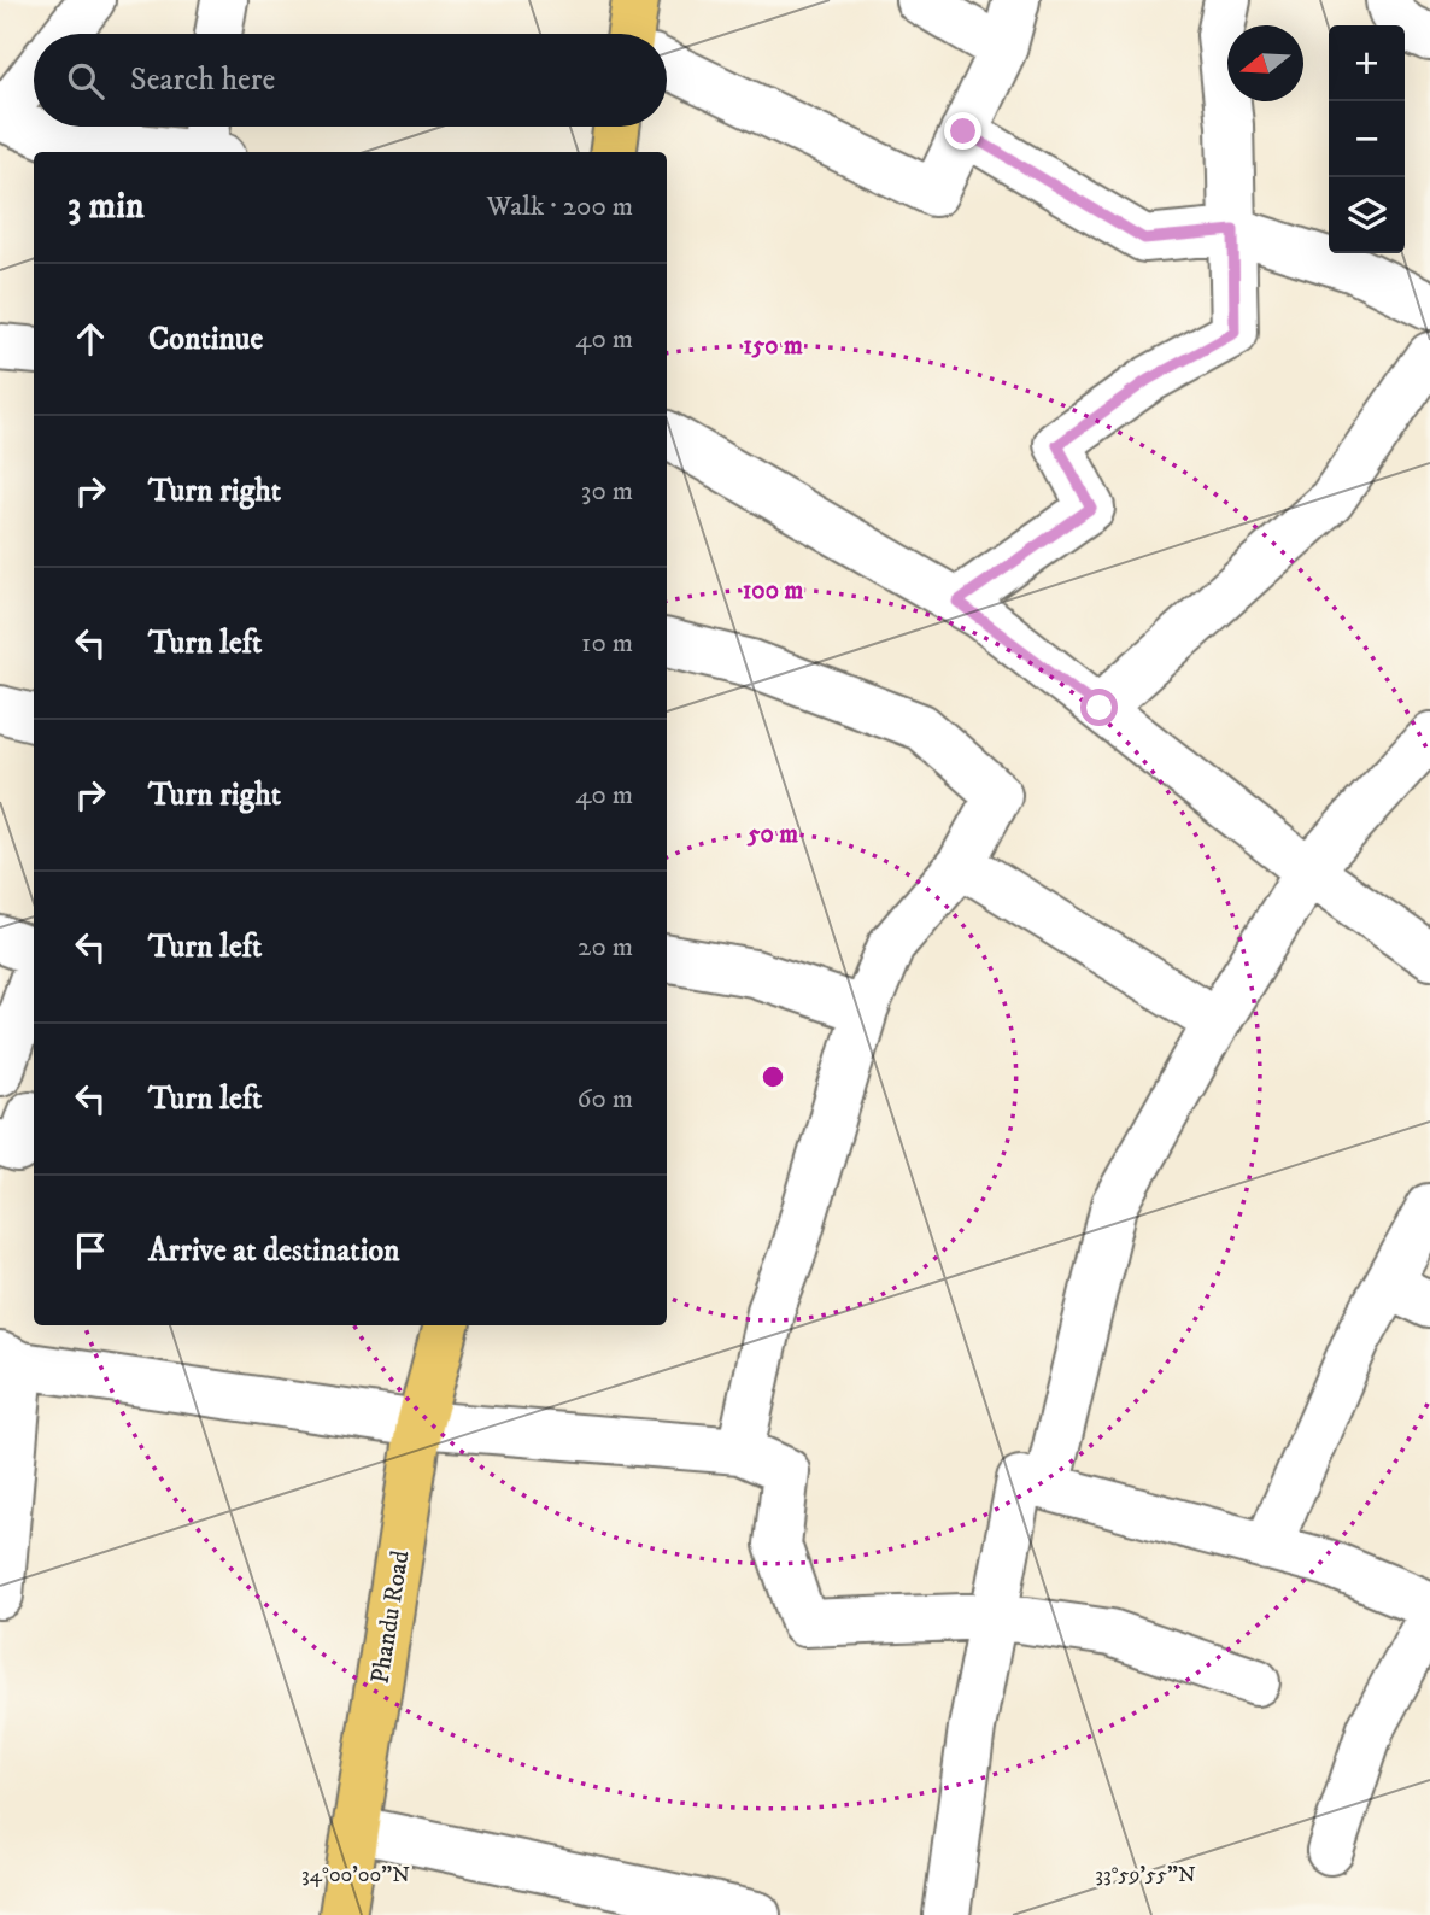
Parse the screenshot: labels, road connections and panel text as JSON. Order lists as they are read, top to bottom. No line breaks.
{"streets":{"main road":["Phandu Road"]},"north":"left","page":{"map_buttons":["+","−"],"search":"Search here","heading":["3 min","Walk · 200 m"],"list":[["Continue","40 m"],["Turn right","30 m"],["Turn left","10 m"],["Turn right","40 m"],["Turn left","20 m"],["Turn left","60 m"],"Arrive at destination"]},"coordinates":["34°00'00\"N","33°59'55\"N"],"rings":["150 m","100 m","50 m"]}
